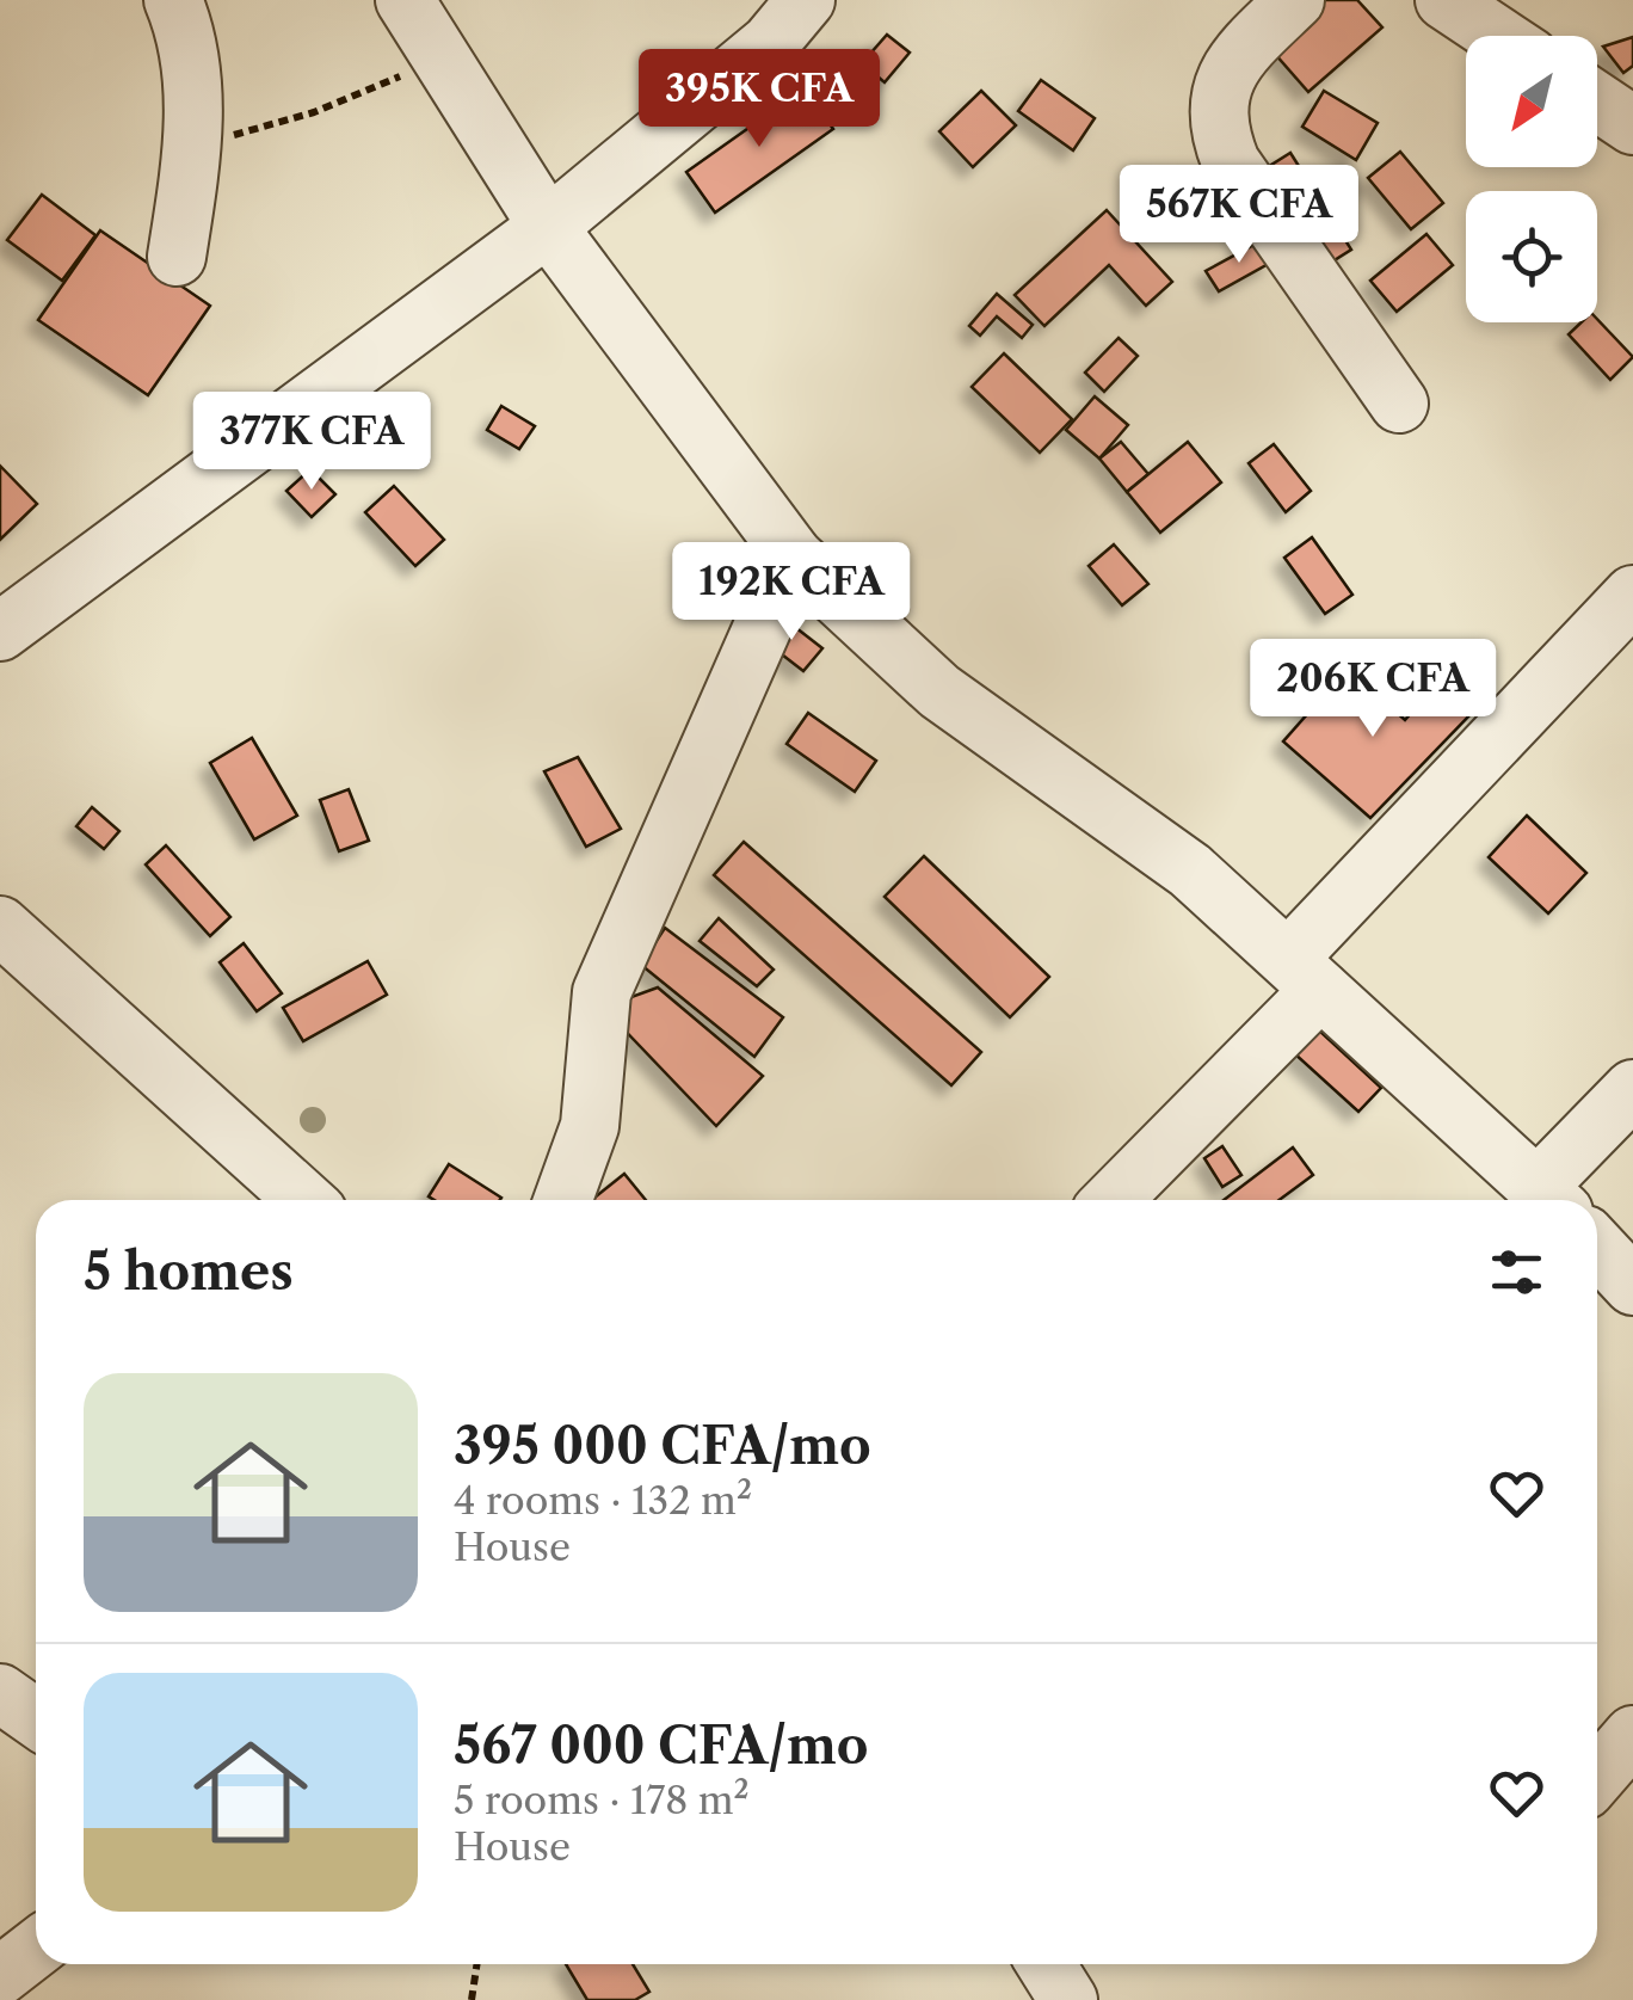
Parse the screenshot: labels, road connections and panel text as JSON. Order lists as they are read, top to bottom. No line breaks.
{"north":"bottom left","page":{"price":["395K CFA","567K CFA","377K CFA","192K CFA","206K CFA"],"heading":"5 homes","list":[{"name":"395 000 CFA/mo","note":"4 rooms · 132 m² · House"},{"name":"567 000 CFA/mo","note":"5 rooms · 178 m² · House"}]}}
